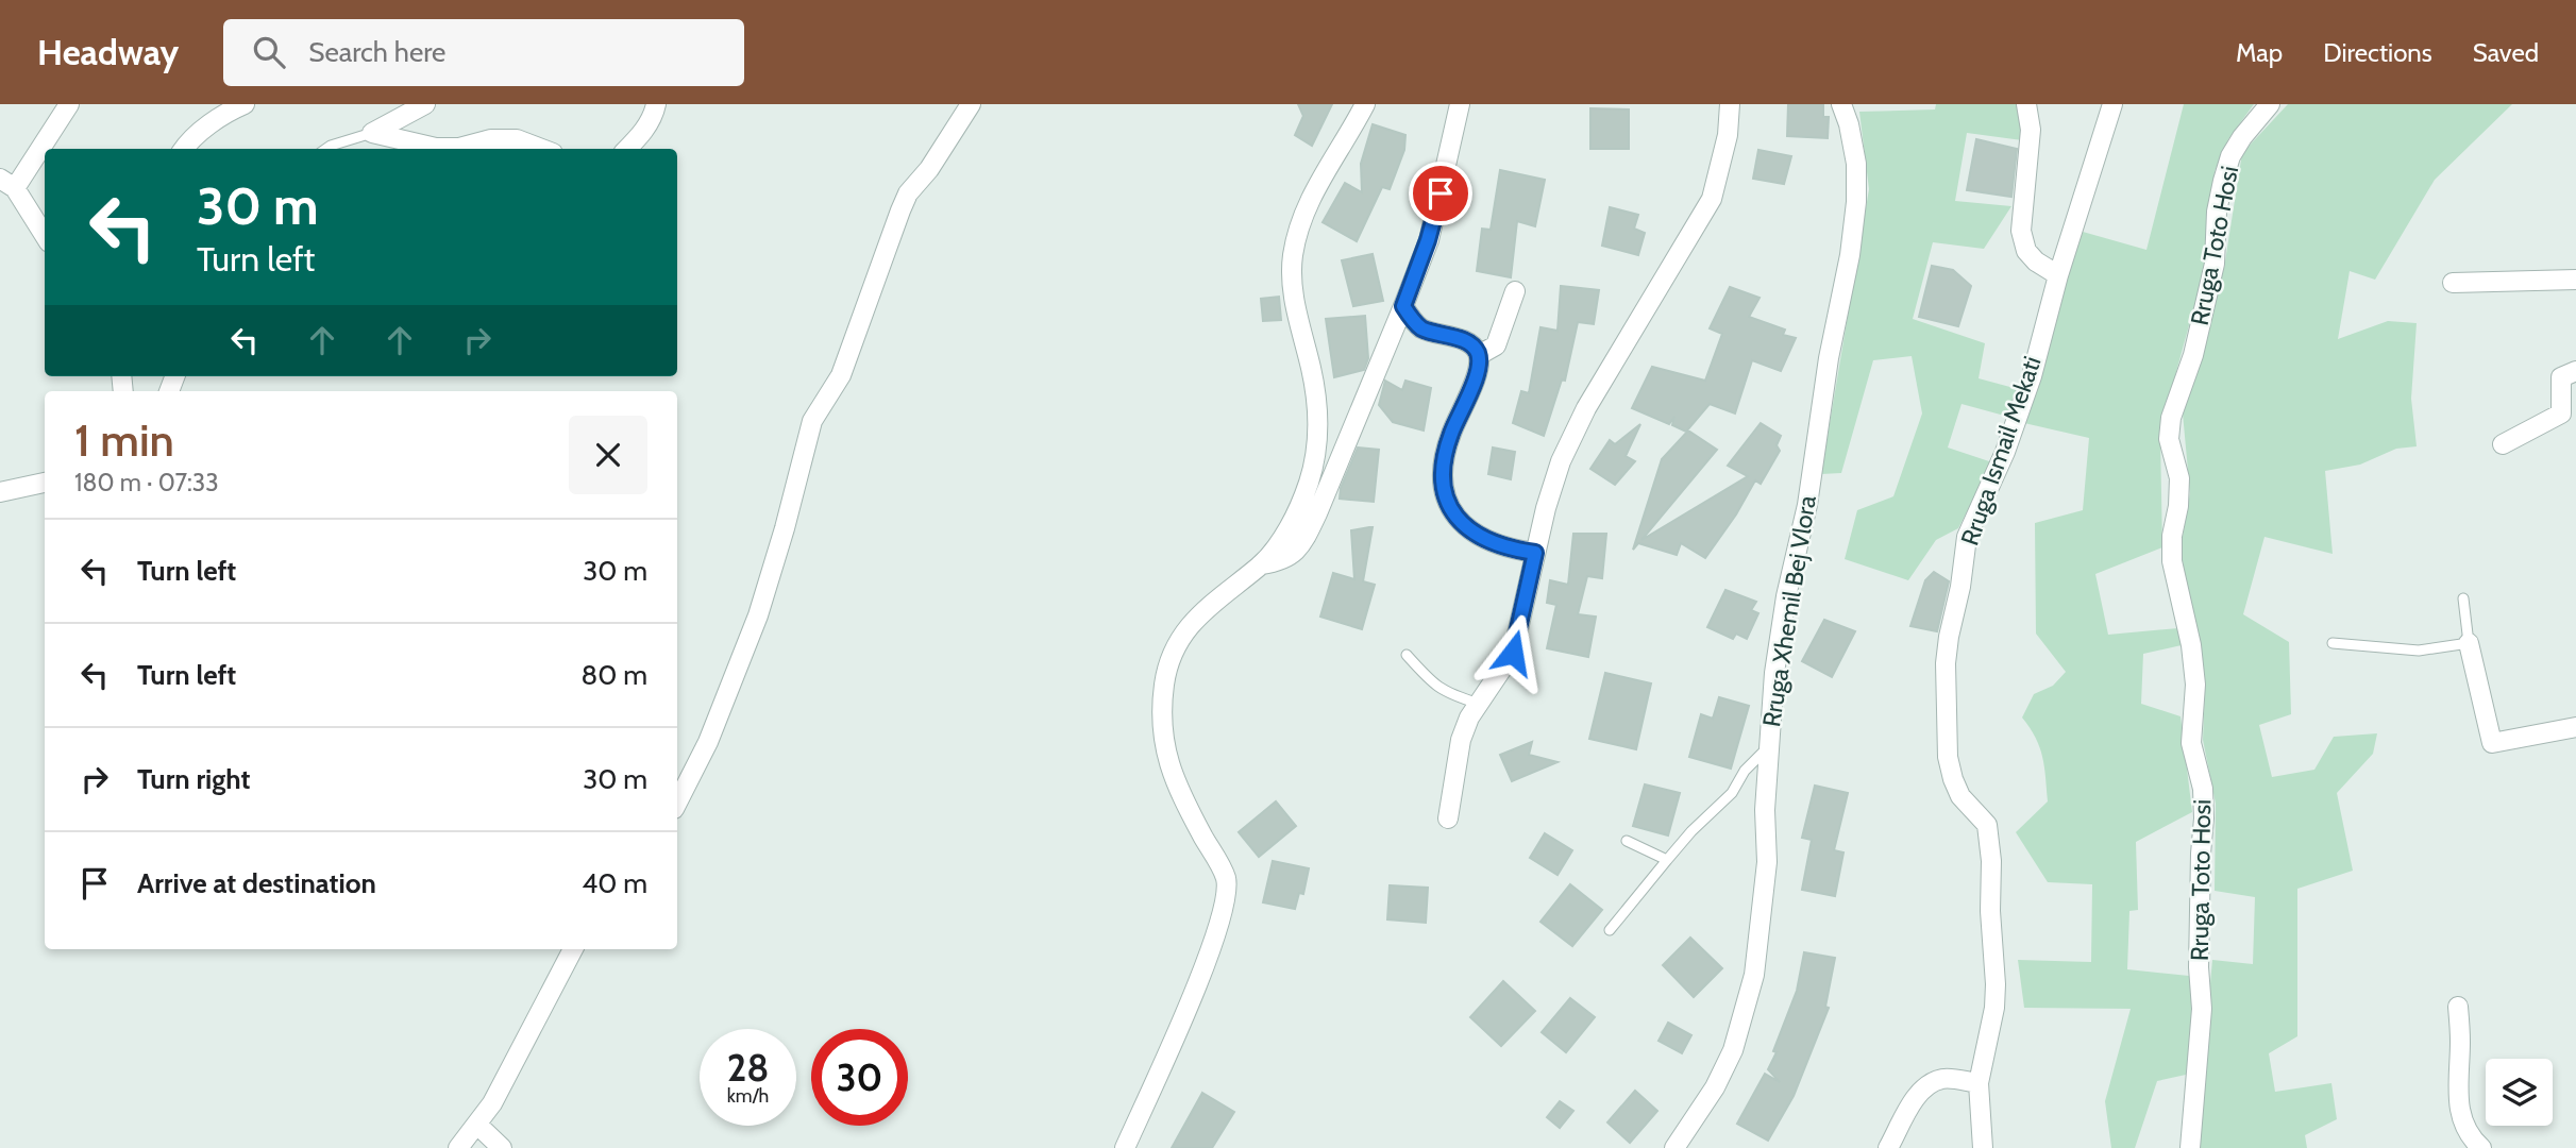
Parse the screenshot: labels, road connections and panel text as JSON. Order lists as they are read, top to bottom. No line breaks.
{"streets":{"street":["Rruga Toto Hosi","Rruga Ismail Mekati","Rruga Xhemil Bej Vlora"]},"page":{"header":"Headway","search":"Search here","nav":["Map","Directions","Saved"],"turn":["30 m","Turn left"],"heading":["1 min","180 m · 07:33"],"list":[{"name":"Turn left","value":"30 m"},{"name":"Turn left","value":"80 m"},{"name":"Turn right","value":"30 m"},{"name":"Arrive at destination","value":"40 m"}],"speed":"28 km/h","limit":"30"}}
